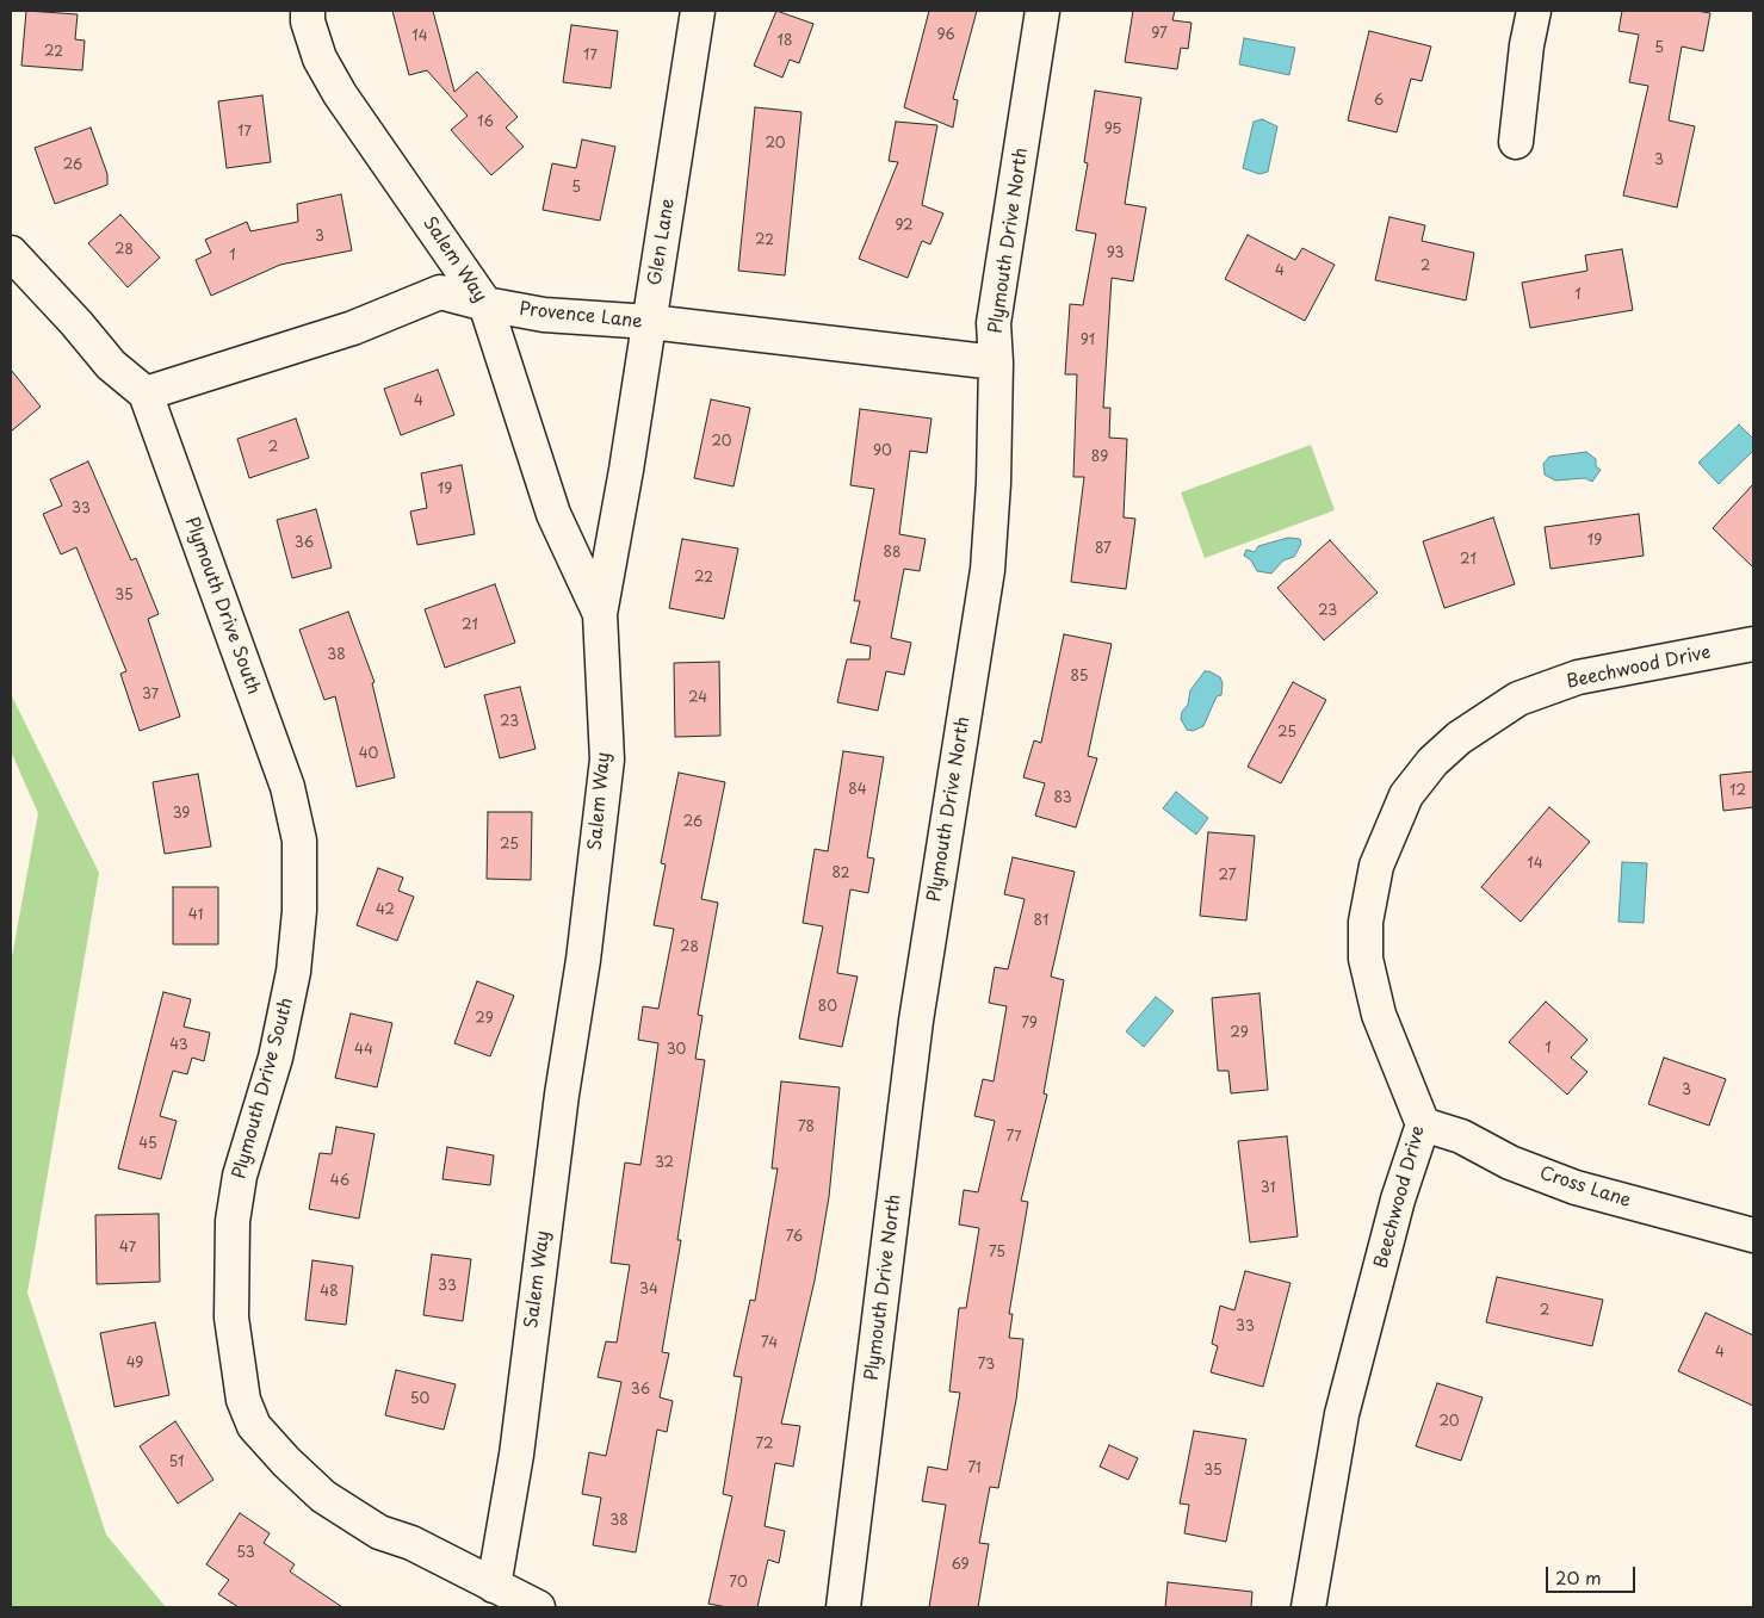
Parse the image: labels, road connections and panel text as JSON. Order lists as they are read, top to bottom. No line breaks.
{"streets":{"street":["Plymouth Drive North","Glen Lane","Salem Way","Provence Lane","Plymouth Drive South","Beechwood Drive","Cross Lane"]},"crossings":[["Plymouth Drive North","Provence Lane"],["Glen Lane","Salem Way"],["Glen Lane","Provence Lane"],["Salem Way","Provence Lane"],["Salem Way","Plymouth Drive South"],["Provence Lane","Plymouth Drive South"],["Beechwood Drive","Cross Lane"]],"house_numbers":["97","96","14","18","5","22","17","6","16","95","17","20","3","26","5","92","3","22","28","93","1","2","4","1","91","4","20","2","90","89","19","33","19","36","87","88","21","22","35","23","21","38","85","37","24","23","25","40","84","12","83","39","26","25","14","82","27","42","41","81","28","80","29","79","29","43","1","44","30","3","78","77","45","32","46","31","76","47","75","33","34","48","2","33","74","4","49","73","36","50","20","72","51","71","35","38","53","69","70"],"scale_bar":"20 m"}
